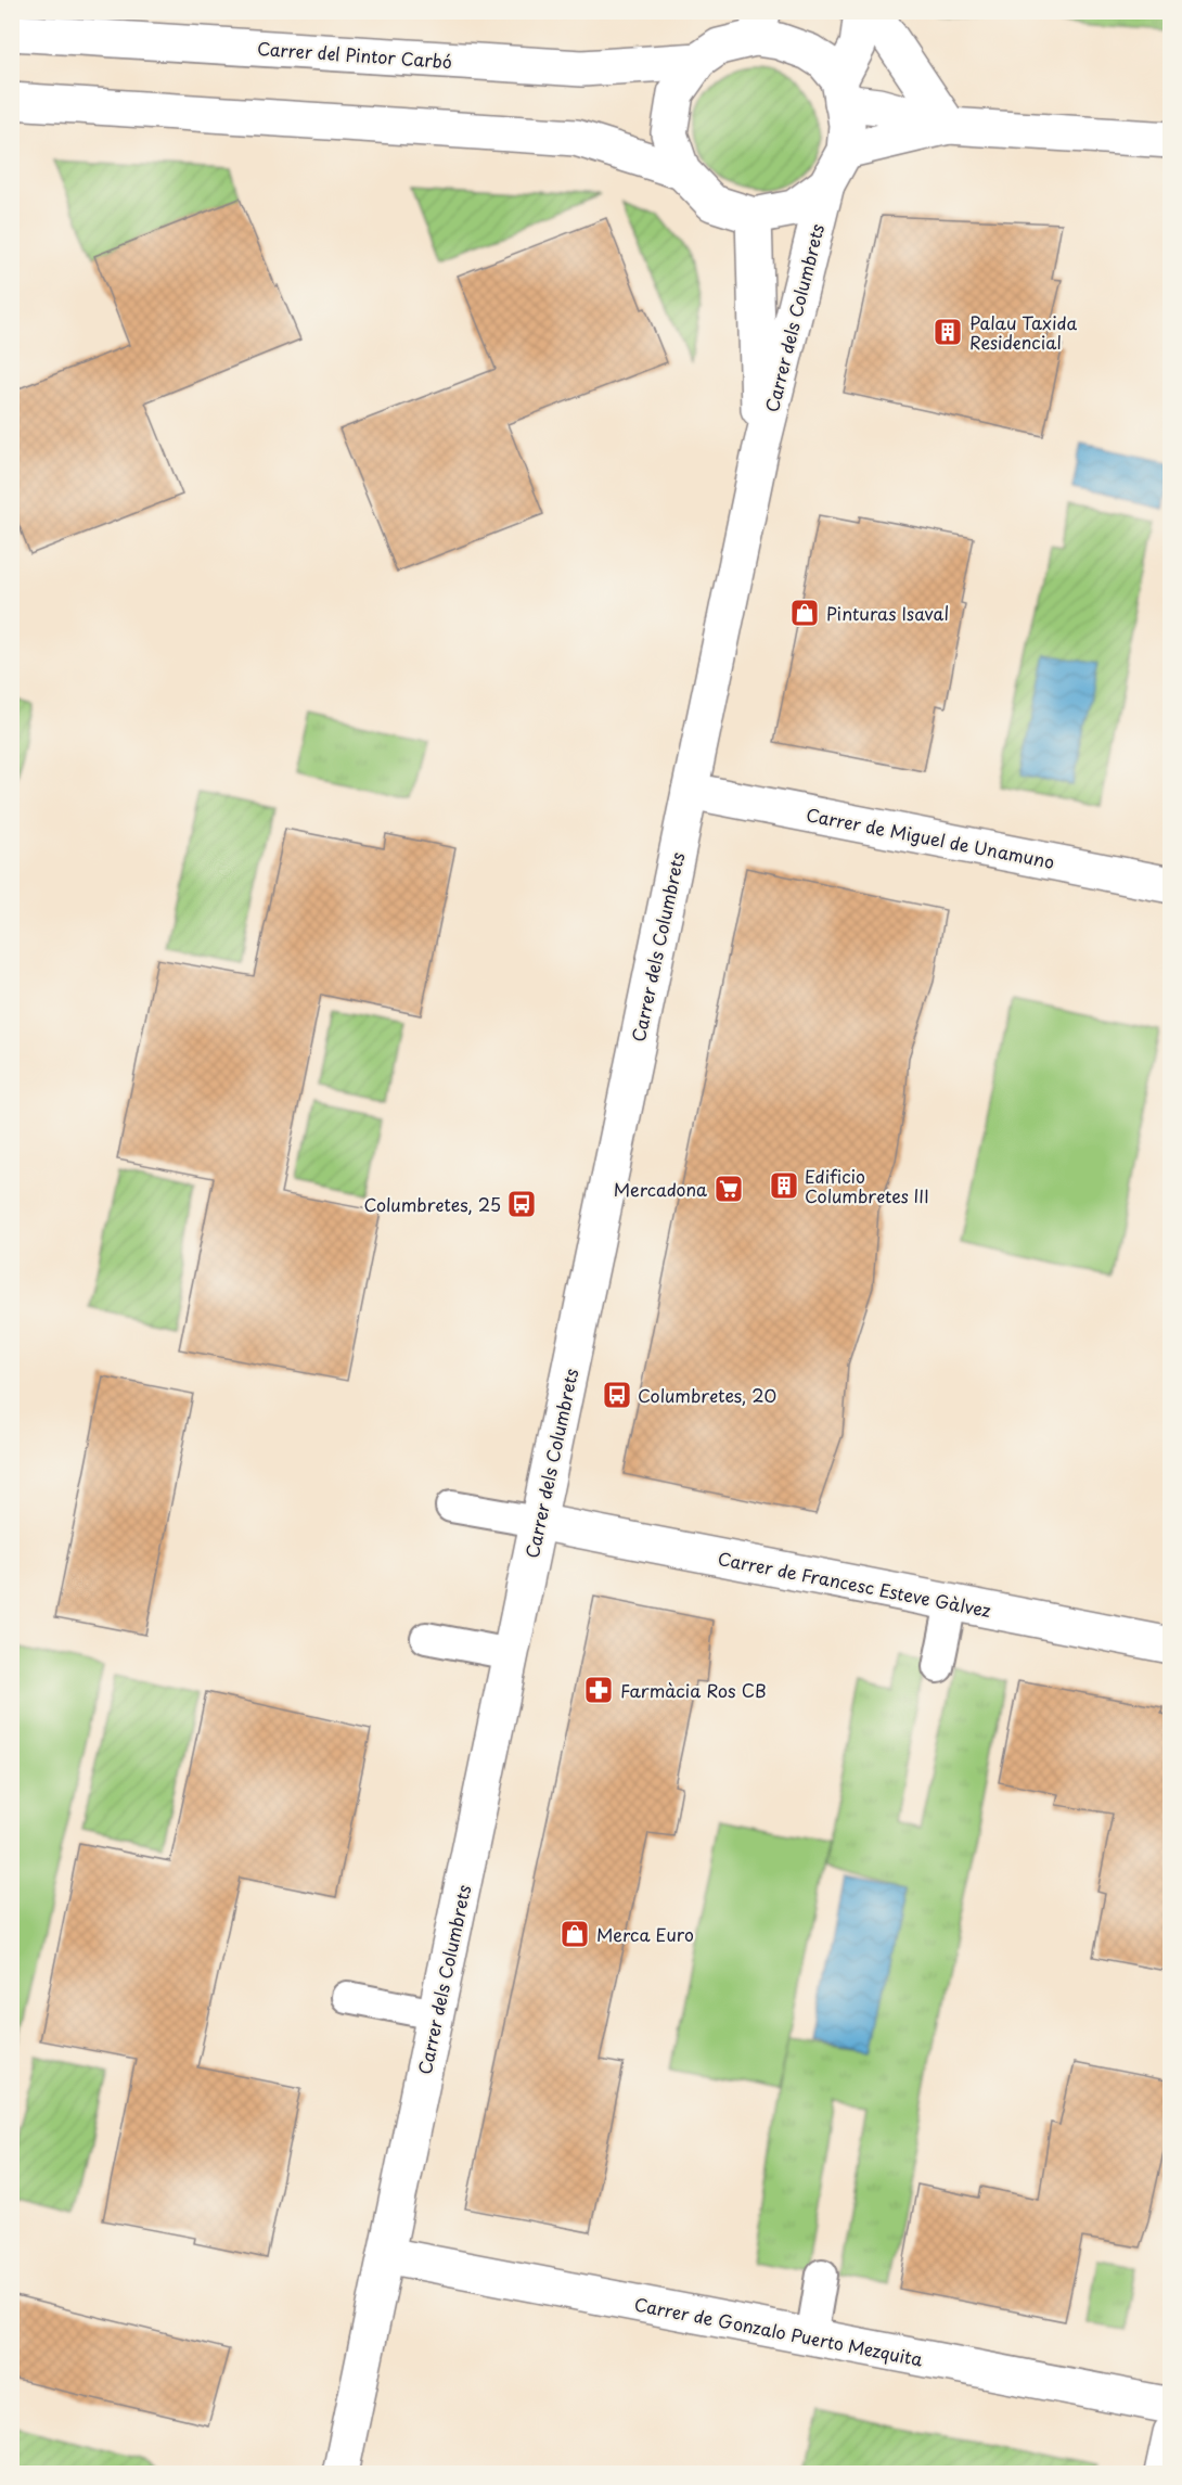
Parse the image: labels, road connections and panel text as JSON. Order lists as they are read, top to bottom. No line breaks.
{"streets":{"street":["Carrer del Pintor Carbó","Carrer dels Columbrets","Carrer de Miguel de Unamuno","Carrer de Francesc Esteve Gàlvez","Carrer de Gonzalo Puerto Mezquita"]},"crossings":[["Carrer del Pintor Carbó","Carrer dels Columbrets"],["Carrer dels Columbrets","Carrer de Miguel de Unamuno"],["Carrer dels Columbrets","Carrer de Francesc Esteve Gàlvez"],["Carrer dels Columbrets","Carrer de Gonzalo Puerto Mezquita"]],"places":{"building":["Palau Taxida Residencial","Edificio Columbretes III"],"shop":["Pinturas Isaval","Merca Euro"],"supermarket":["Mercadona"],"bus stop":["Columbretes, 25","Columbretes, 20"],"pharmacy":["Farmàcia Ros CB"]}}
